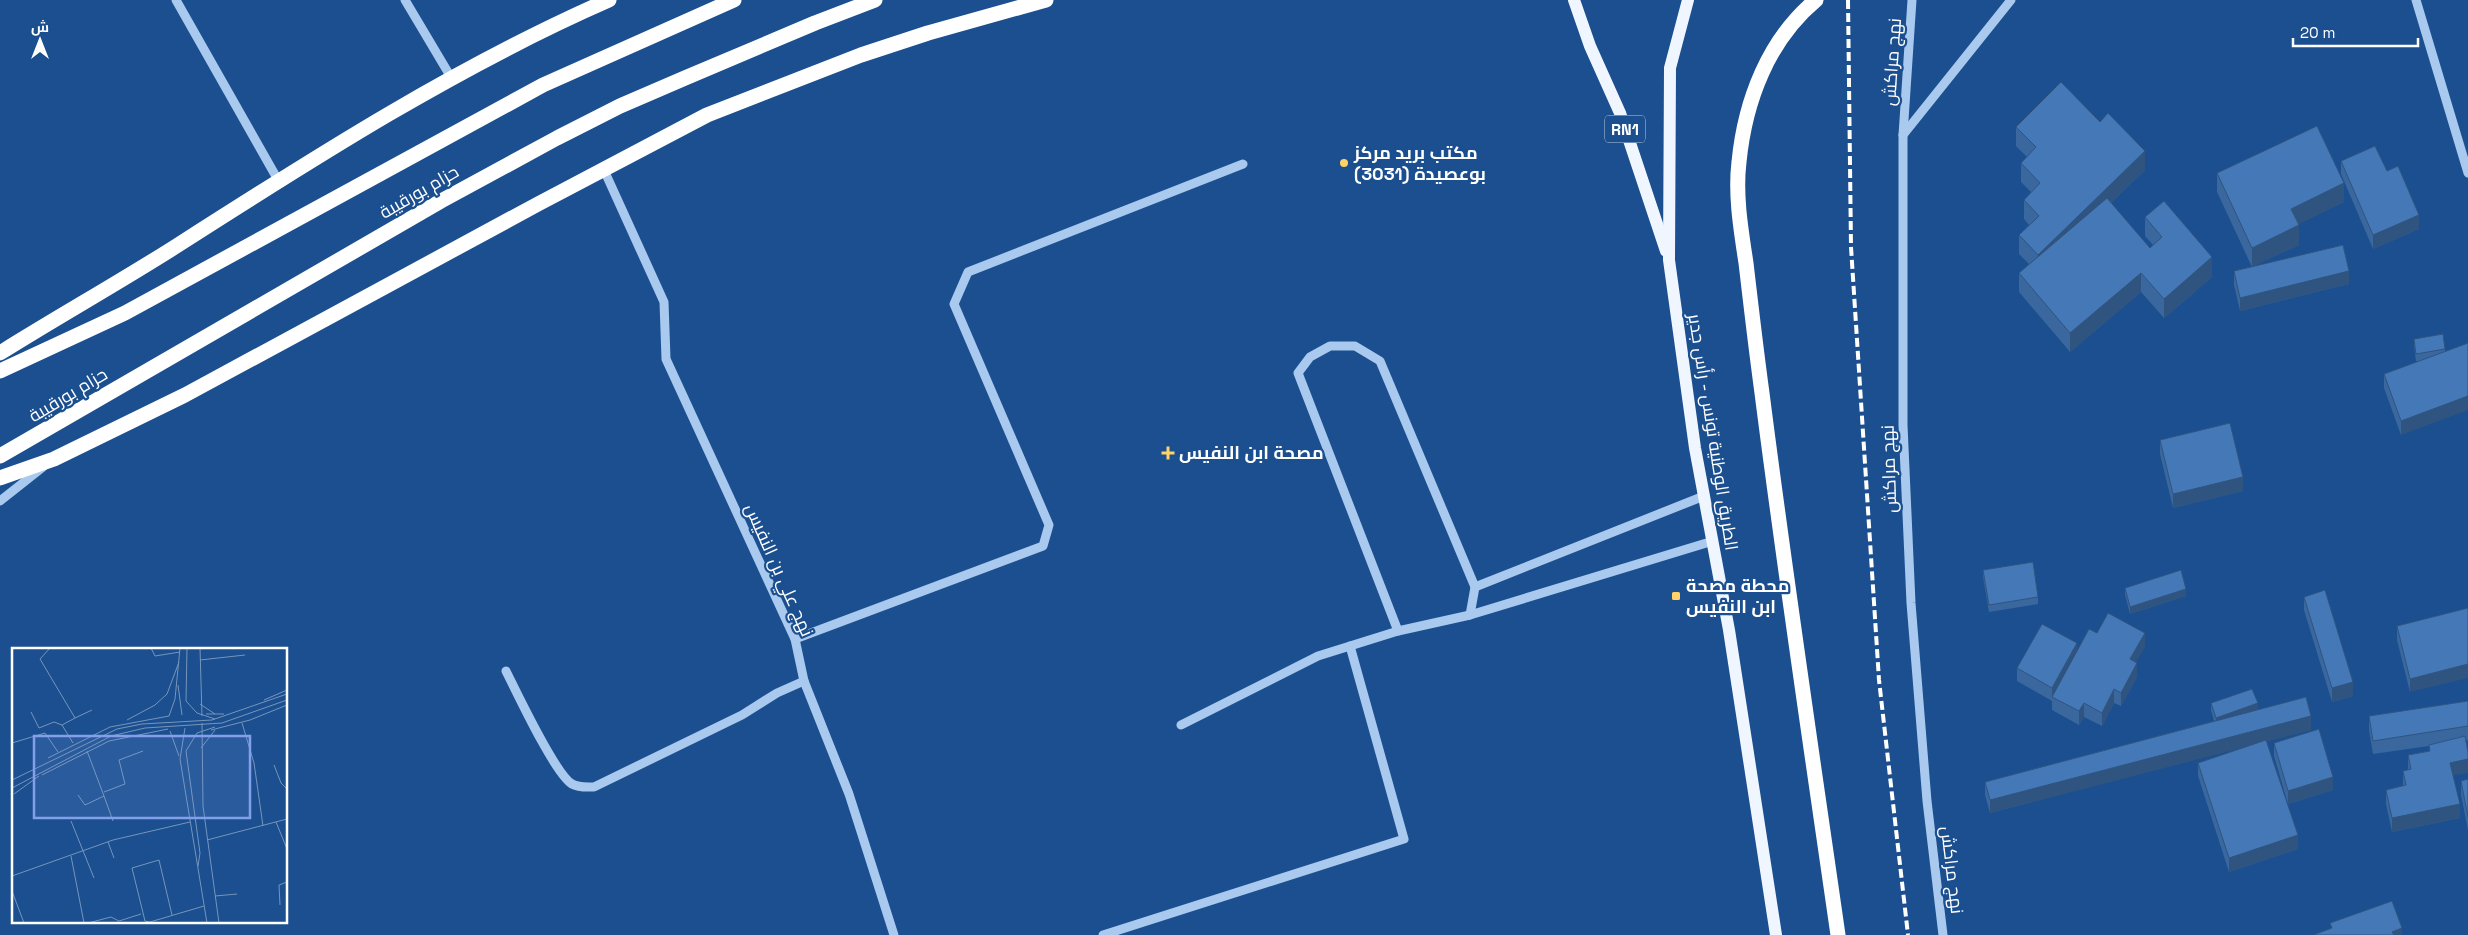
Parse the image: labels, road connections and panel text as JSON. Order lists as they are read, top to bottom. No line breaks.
{"streets":{"highway":["حزام بورقيبة"],"main road":["RN1","الطريق الوطنية تونس - رأس جدير"],"street":["نهج مراكش","نهج علي بن النفيس"]},"places":{"other":["مكتب بريد مركز بوعصيدة (3031)"],"health":["مصحة ابن النفيس"],"transit":["محطة مصحة ابن النفيس"]},"scale_bar":"20 m","north":"top"}
